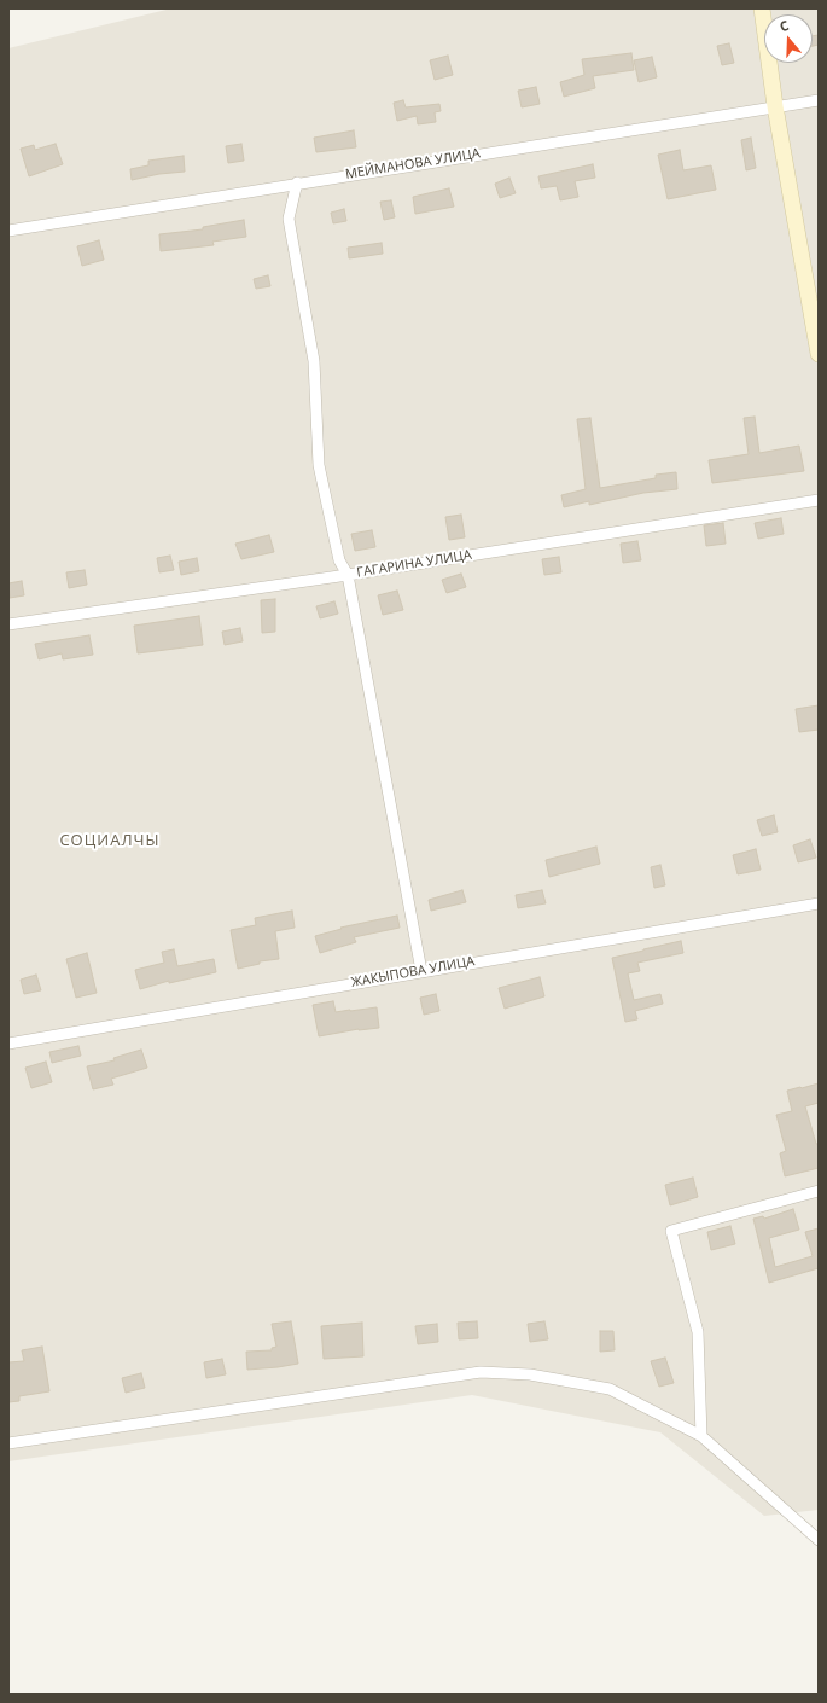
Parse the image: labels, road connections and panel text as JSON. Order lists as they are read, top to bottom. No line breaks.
{"streets":{"street":["МЕЙМАНОВА УЛИЦА","ГАГАРИНА УЛИЦА","ЖАКЫПОВА УЛИЦА"]},"districts":["СОЦИАЛЧЫ"],"north":"top"}
